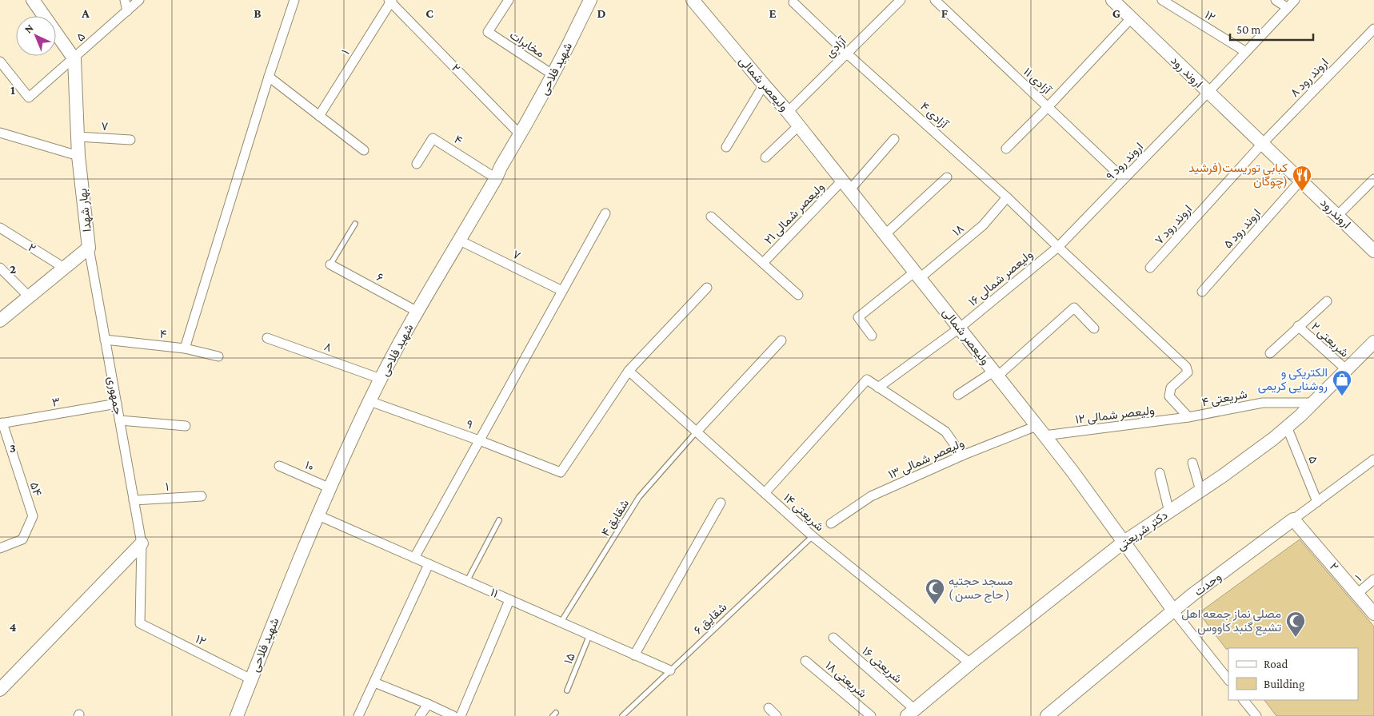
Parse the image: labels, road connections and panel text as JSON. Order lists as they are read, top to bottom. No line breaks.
{"streets":{"street":["۱۲","۵","مخابرات","آزادی","۱","۲","شهید فلاحی","اروند رود","اروند رود ۸","آزادی ۱۱","ولیعصر شمالی","آزادی ۴","۷","۴","اروند رود ۹","بهار شهدا","ولیعصر شمالی ۲۱","اروندرود","اروند رود ۷","اروند رود ۵","۱۸","۶","ولیعصر شمالی ۱۶","شریعتی ۲","۸","جمهوری","شریعتی ۴","۳","ولیعصر شمالی ۱۲","۹","ولیعصر شمالی ۱۳","۱۰","۵۴","شریعتی ۱۴","دکتر شریعتی","وحدت","۱۱","شریعتی ۱۶","شریعتی ۱۸"],"lane":["شقایق ۴","شقایق ۶","۱۵"]},"crossings":[["۱۲","شهید فلاحی"],["۱۲","اروند رود ۹"],["۱۲","جمهوری"],["۵","بهار شهدا"],["۵","دکتر شریعتی"],["۵","وحدت"],["مخابرات","شهید فلاحی"],["آزادی","ولیعصر شمالی"],["آزادی","آزادی ۴"],["۱","۲"],["۱","جمهوری"],["۲","شهید فلاحی"],["۲","بهار شهدا"],["۲","وحدت"],["شهید فلاحی","۷"],["شهید فلاحی","۴"],["شهید فلاحی","۶"],["شهید فلاحی","۸"],["شهید فلاحی","۹"],["شهید فلاحی","۱۰"],["شهید فلاحی","۱۱"],["اروند رود","اروند رود ۸"],["اروند رود","اروند رود ۹"],["اروند رود","اروندرود"],["اروند رود","اروند رود ۷"],["اروند رود ۸","اروندرود"],["اروند رود ۸","اروند رود ۷"],["آزادی ۱۱","اروند رود ۹"],["ولیعصر شمالی","ولیعصر شمالی ۲۱"],["ولیعصر شمالی","۱۸"],["ولیعصر شمالی","ولیعصر شمالی ۱۶"],["ولیعصر شمالی","ولیعصر شمالی ۱۲"],["ولیعصر شمالی","ولیعصر شمالی ۱۳"],["ولیعصر شمالی","دکتر شریعتی"],["ولیعصر شمالی","وحدت"],["آزادی ۴","اروند رود ۹"],["آزادی ۴","۱۸"],["آزادی ۴","ولیعصر شمالی ۱۶"],["آزادی ۴","شریعتی ۴"],["آزادی ۴","ولیعصر شمالی ۱۲"],["۷","بهار شهدا"],["۴","جمهوری"],["اروند رود ۹","ولیعصر شمالی ۱۶"],["بهار شهدا","جمهوری"],["اروندرود","اروند رود ۷"],["اروندرود","اروند رود ۵"],["شریعتی ۲","دکتر شریعتی"],["جمهوری","۳"],["شریعتی ۴","ولیعصر شمالی ۱۲"],["شریعتی ۴","دکتر شریعتی"],["۳","۵۴"],["ولیعصر شمالی ۱۲","ولیعصر شمالی ۱۳"],["۹","شریعتی ۱۴"],["شریعتی ۱۴","شقایق ۴"],["شریعتی ۱۴","دکتر شریعتی"],["شریعتی ۱۴","شقایق ۶"],["شقایق ۴","۱۱"],["دکتر شریعتی","شریعتی ۱۶"],["۱۱","شقایق ۶"],["۱۱","۱۵"]],"places":{"restaurant":["کبابی توریست(فرشید چوگان)"],"shop":["الکتریکی و روشنایی کریمی"],"mosque":["مسجد حجتیه ( حاج حسن )","مصلی نماز جمعه اهل تشیع گنبد کاووس"]},"legend":["Road","Building"],"scale_bar":"50 m","north":"top left","grid":{"columns":["A","B","C","D","E","F","G"],"rows":["1","2","3","4"]}}
